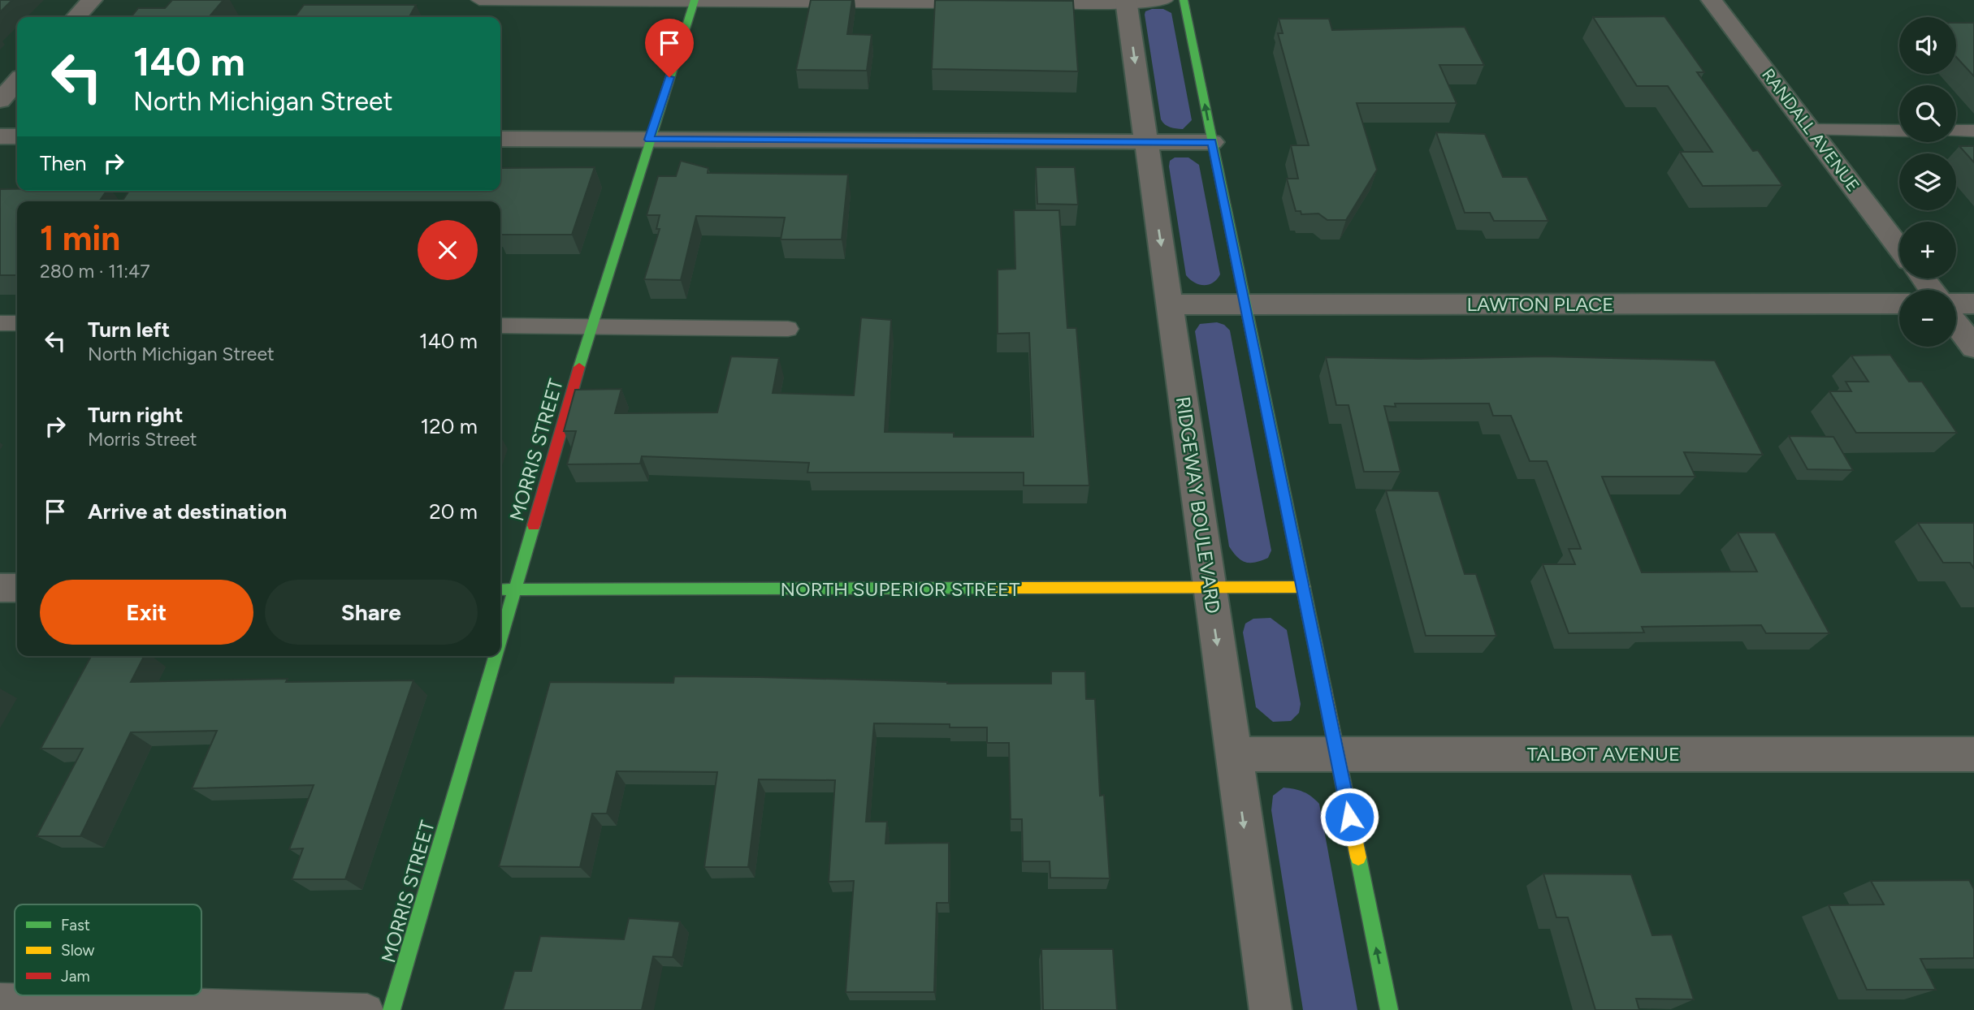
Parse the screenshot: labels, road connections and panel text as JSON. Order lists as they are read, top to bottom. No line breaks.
{"streets":{"street":["RANDALL AVENUE","LAWTON PLACE","MORRIS STREET","RIDGEWAY BOULEVARD","NORTH SUPERIOR STREET","TALBOT AVENUE"]},"crossings":[["LAWTON PLACE","RIDGEWAY BOULEVARD"],["MORRIS STREET","NORTH SUPERIOR STREET"],["RIDGEWAY BOULEVARD","NORTH SUPERIOR STREET"],["RIDGEWAY BOULEVARD","TALBOT AVENUE"]],"legend":["Fast","Slow","Jam"],"page":{"map_buttons":["+","−"],"turn":["140 m","North Michigan Street"],"then":"Then","heading":["1 min","280 m · 11:47"],"list":[{"name":"Turn left","note":"North Michigan Street","value":"140 m"},{"name":"Turn right","note":"Morris Street","value":"120 m"},{"name":"Arrive at destination","value":"20 m"}],"buttons":["Exit","Share"]}}
